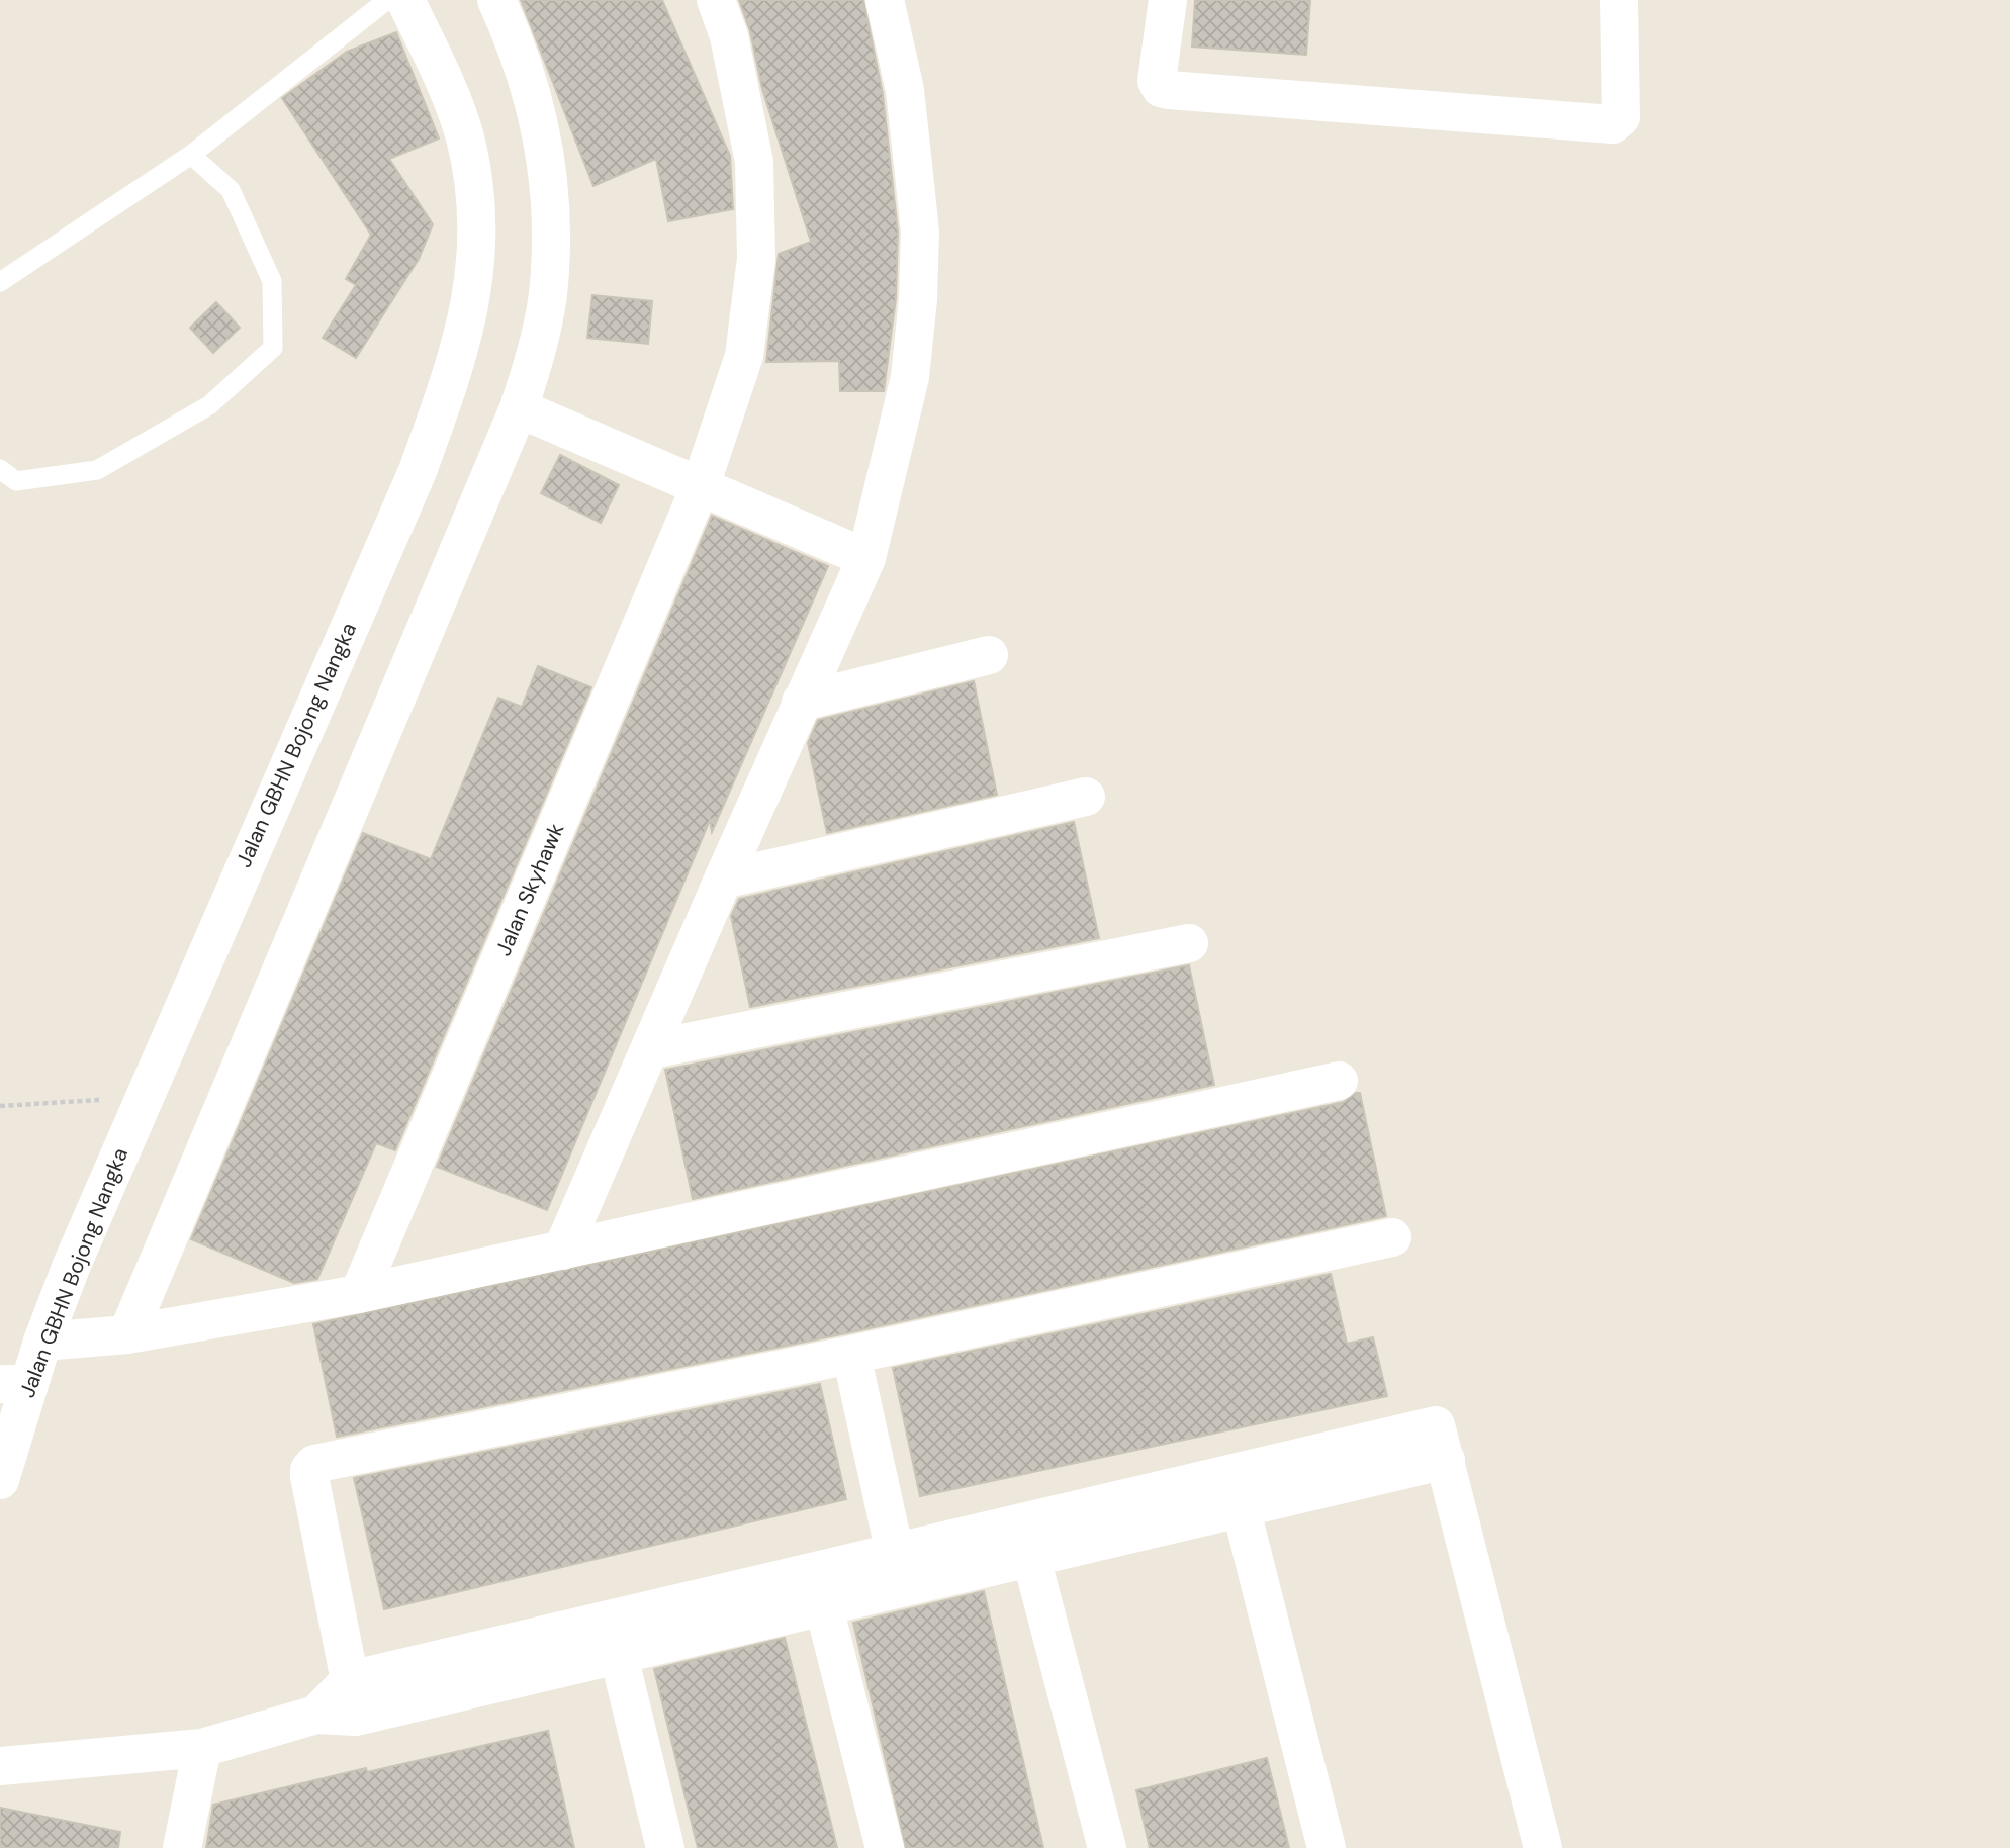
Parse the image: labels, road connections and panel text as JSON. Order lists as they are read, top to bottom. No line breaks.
{"streets":{"street":["Jalan GBHN Bojong Nangka","Jalan Skyhawk"]}}
